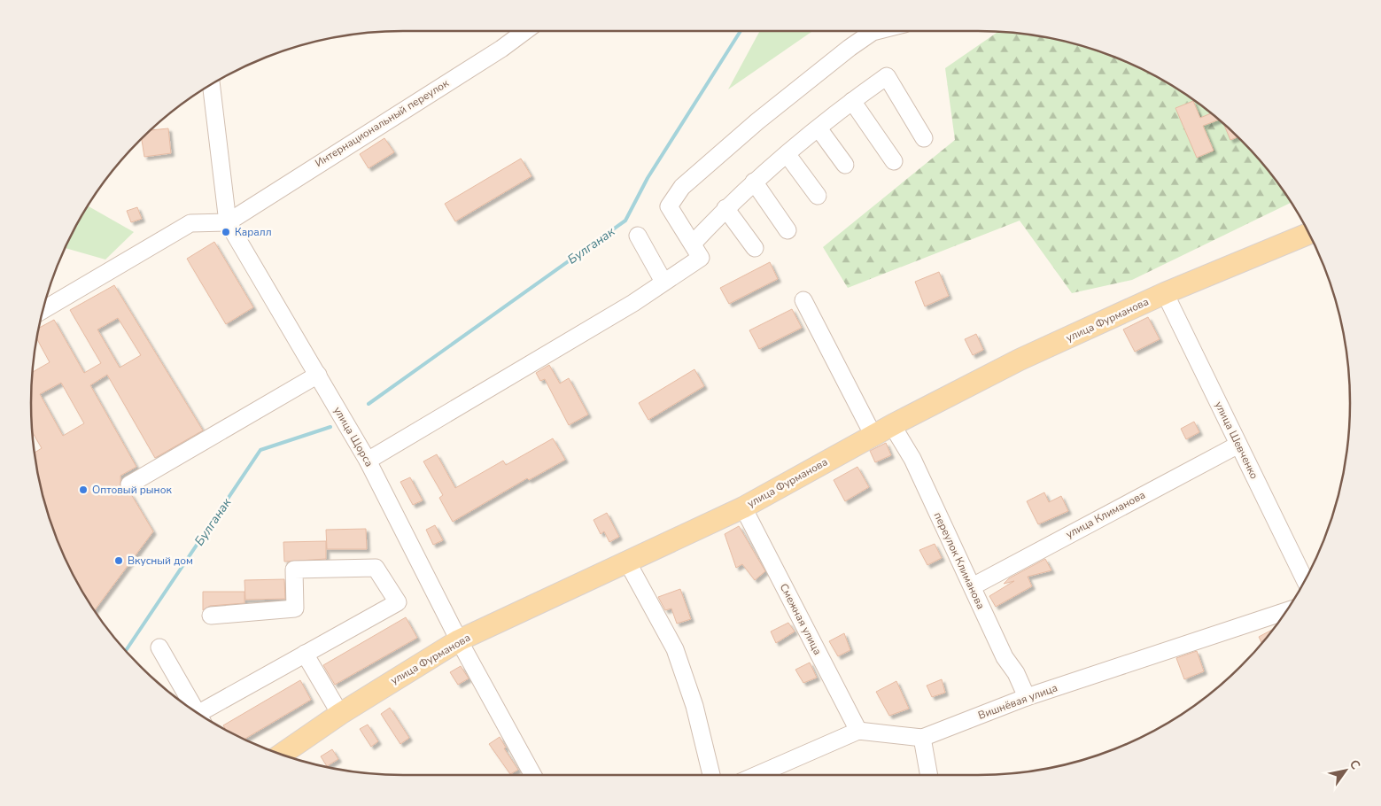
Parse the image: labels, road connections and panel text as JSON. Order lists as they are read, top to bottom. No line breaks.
{"streets":{"main road":["улица Фурманова"],"lane":["Интернациональный переулок","улица Щорса","улица Шевченко","улица Климанова","переулок Климанова","Смежная улица","Вишнёвая улица"]},"crossings":[["Интернациональный переулок","улица Щорса"],["улица Фурманова","улица Щорса"],["улица Фурманова","улица Шевченко"],["улица Фурманова","переулок Климанова"],["улица Фурманова","Смежная улица"],["улица Шевченко","улица Климанова"],["улица Климанова","переулок Климанова"],["переулок Климанова","Вишнёвая улица"],["Смежная улица","Вишнёвая улица"]],"water":["Булганак"],"places":["Каралл","Оптовый рынок","Вкусный дом"],"north":"top right"}
